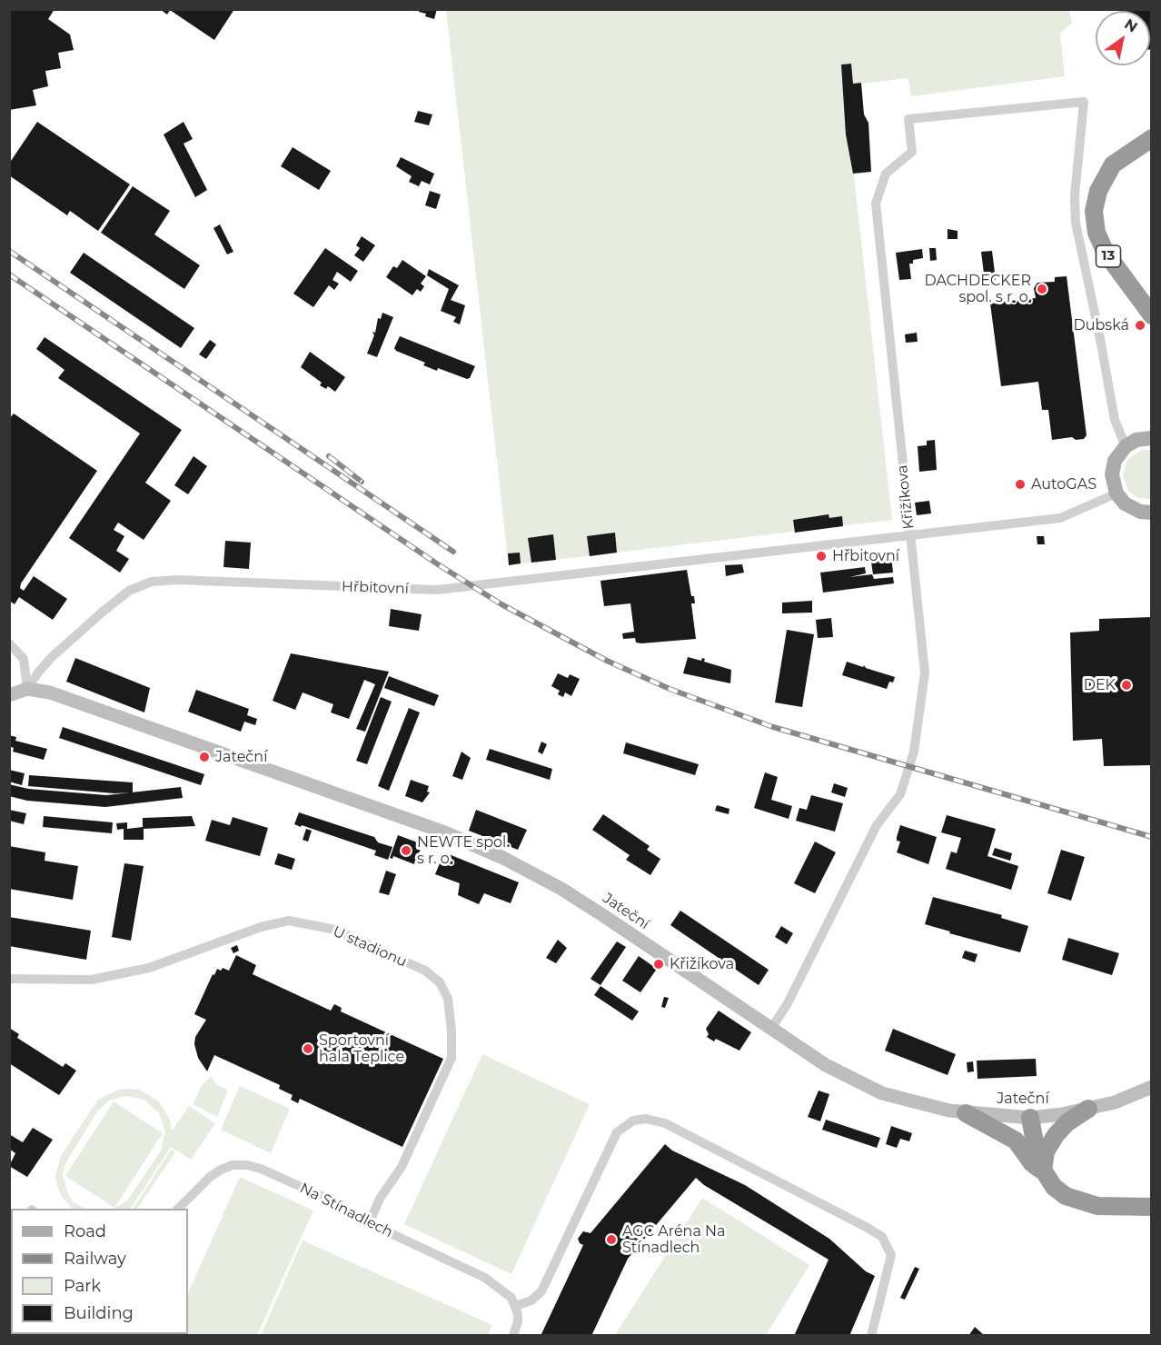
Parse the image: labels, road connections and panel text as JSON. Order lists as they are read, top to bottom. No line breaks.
{"streets":{"highway":["13"],"main road":["Jateční"],"street":["Křižíkova","Hřbitovní","U stadionu","Na Stínadlech"]},"crossings":[["Křižíkova","Hřbitovní"],["Křižíkova","Jateční"],["Hřbitovní","Jateční"],["U stadionu","Na Stínadlech"]],"places":["DACHDECKER spol. s r. o.","Dubská","AutoGAS","Hřbitovní","DEK","Jateční","NEWTE spol. s r. o.","Křižíkova","Sportovní hala Teplice","AGC Aréna Na Stínadlech"],"legend":["Road","Railway","Park","Building"],"north":"top right"}
